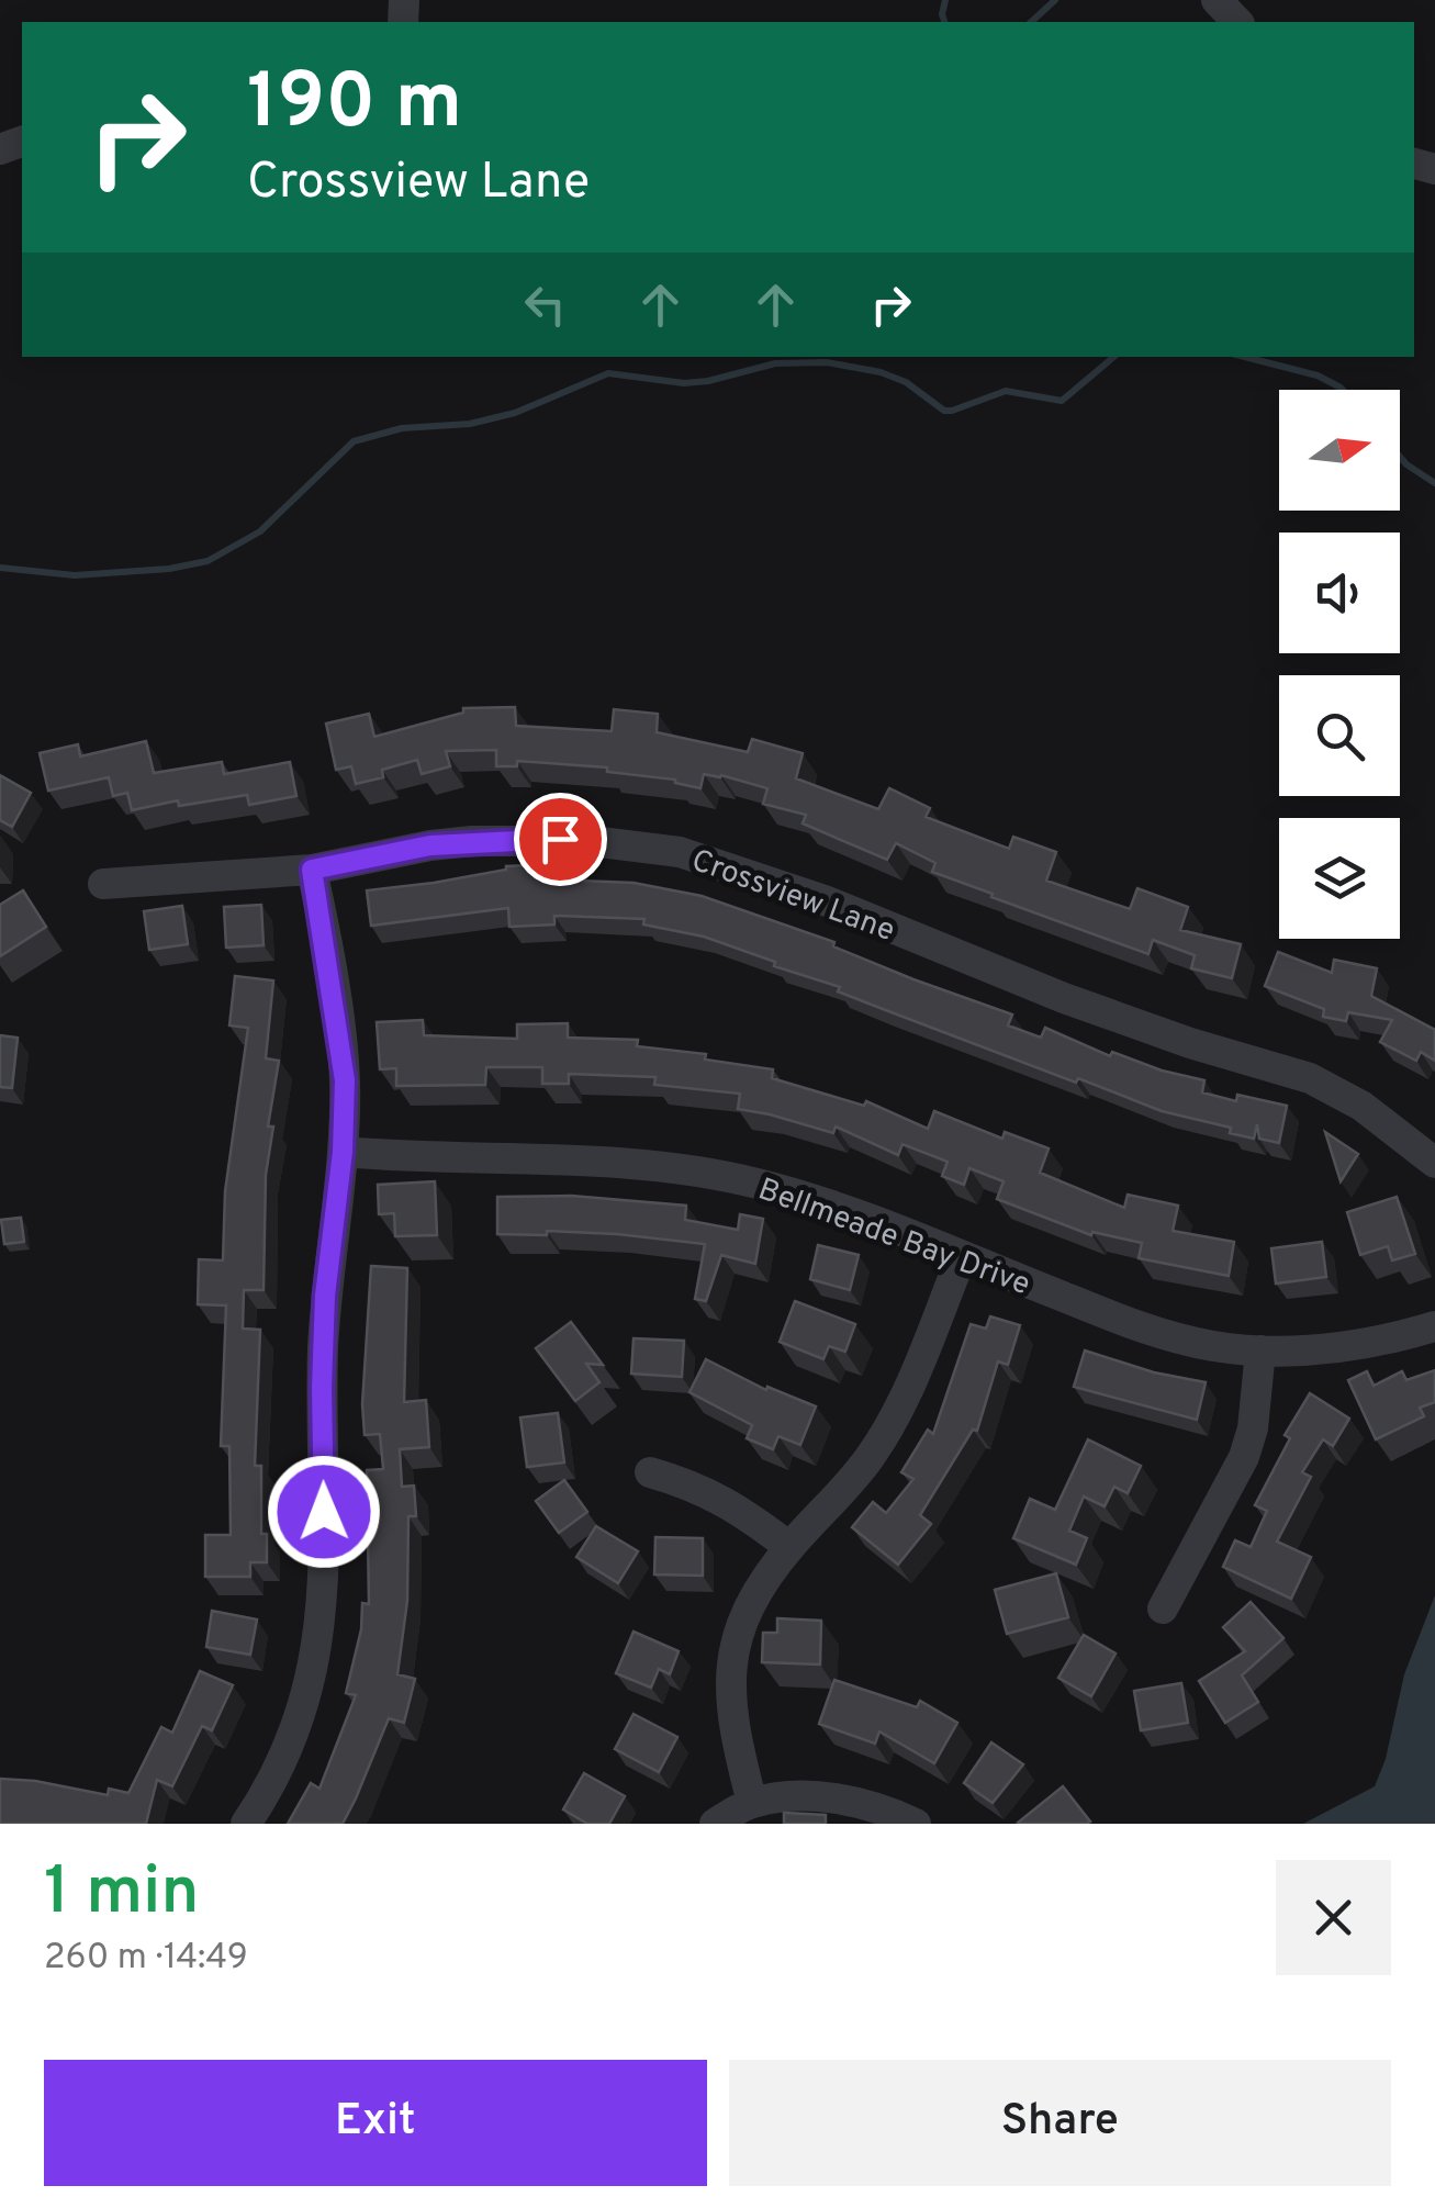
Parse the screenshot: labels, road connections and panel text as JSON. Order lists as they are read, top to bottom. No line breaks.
{"streets":{"street":["Crossview Lane","Bellmeade Bay Drive"]},"north":"right","page":{"turn":["190 m","Crossview Lane"],"heading":["1 min","260 m · 14:49"],"buttons":["Exit","Share"]}}
